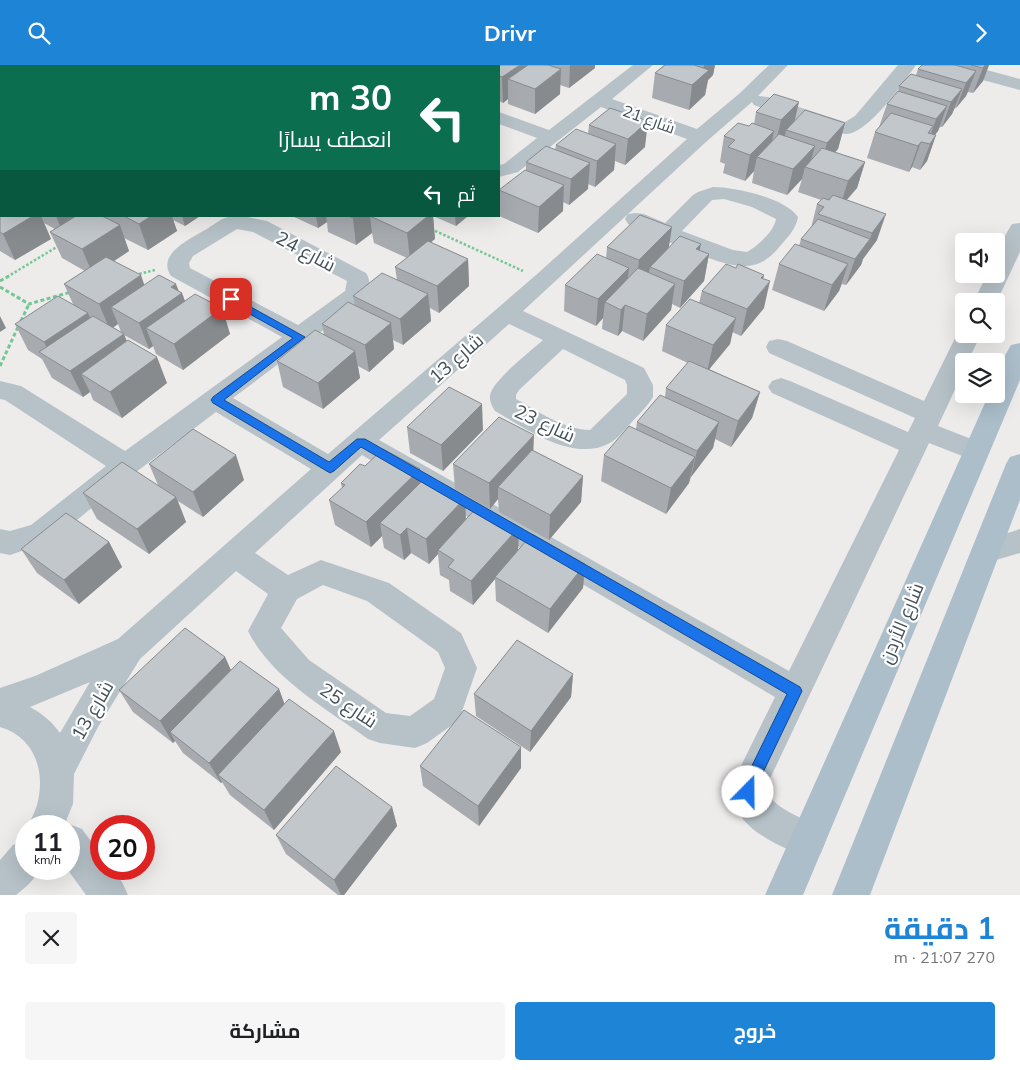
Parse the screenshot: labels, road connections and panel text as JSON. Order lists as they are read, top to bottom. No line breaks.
{"streets":{"main road":["شارع الأردن"],"street":["شارع 21","شارع 24","شارع 13","23 شارع","شارع 25"]},"crossings":[["شارع 21","شارع 13"],["شارع 13","23 شارع"]],"page":{"header":"Drivr","turn":["30 m","انعطف يسارًا"],"then":"ثم","speed":"11 km/h","limit":"20","heading":["1 دقيقة","270 m · 21:07"],"buttons":["خروج","مشاركة"]}}
